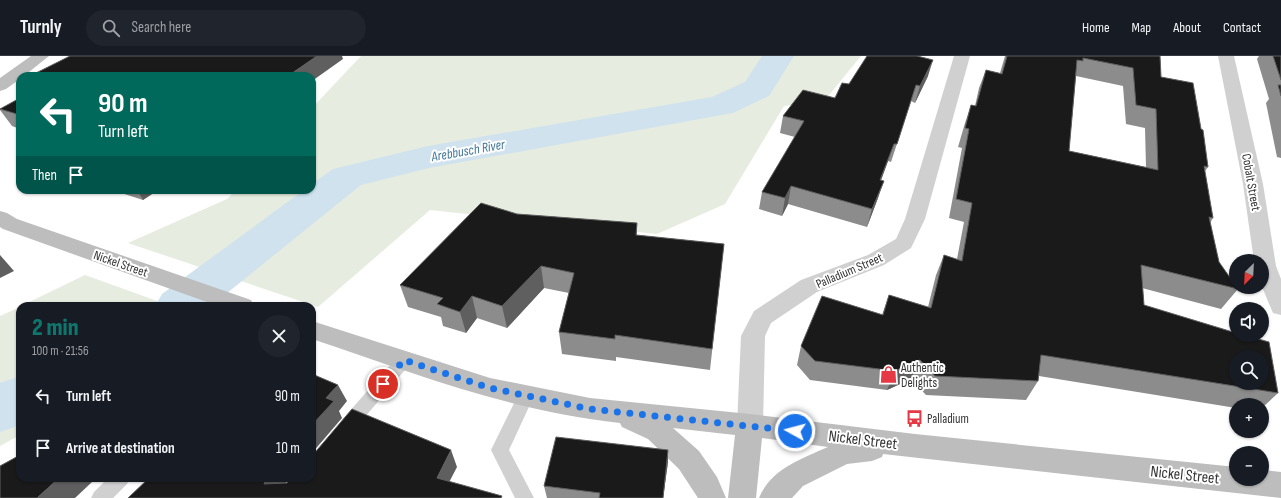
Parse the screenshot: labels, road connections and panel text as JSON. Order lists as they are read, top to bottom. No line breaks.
{"streets":{"street":["Cobalt Street","Nickel Street","Palladium Street"]},"crossings":[["Nickel Street","Palladium Street"]],"water":["Arebbusch River"],"places":{"shop":["Authentic Delights"],"bus stop":["Palladium"]},"north":"bottom left","page":{"header":"Turnly","search":"Search here","nav":["Home","Map","About","Contact"],"turn":["90 m","Turn left"],"then":"Then","map_buttons":["+","−"],"heading":["2 min","100 m · 21:56"],"list":[{"name":"Turn left","value":"90 m"},{"name":"Arrive at destination","value":"10 m"}]}}
